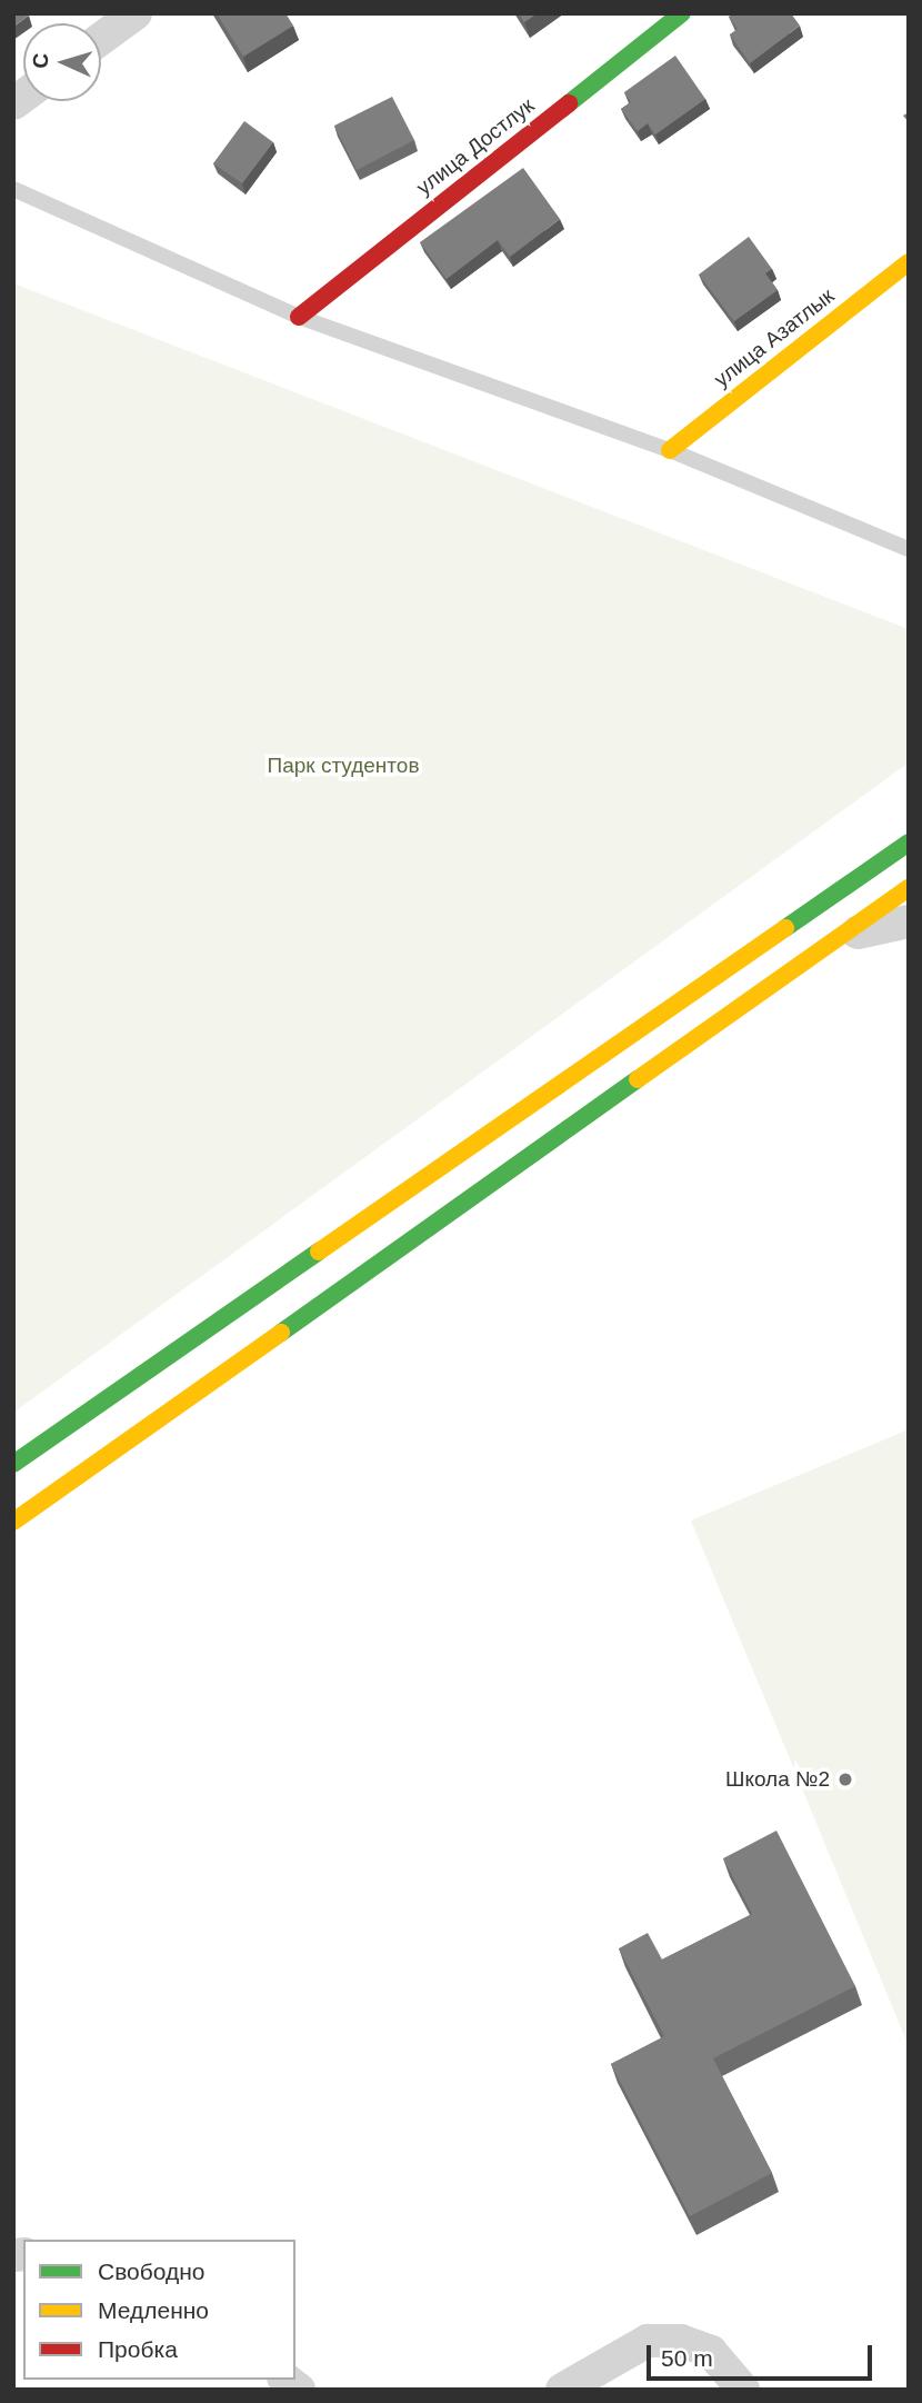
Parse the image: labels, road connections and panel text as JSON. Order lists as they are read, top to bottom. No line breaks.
{"streets":{"main road":["улица Достлук","улица Азатлык"]},"parks":["Парк студентов"],"places":["Школа №2"],"legend":["Свободно","Медленно","Пробка"],"scale_bar":"50 m","north":"left"}
